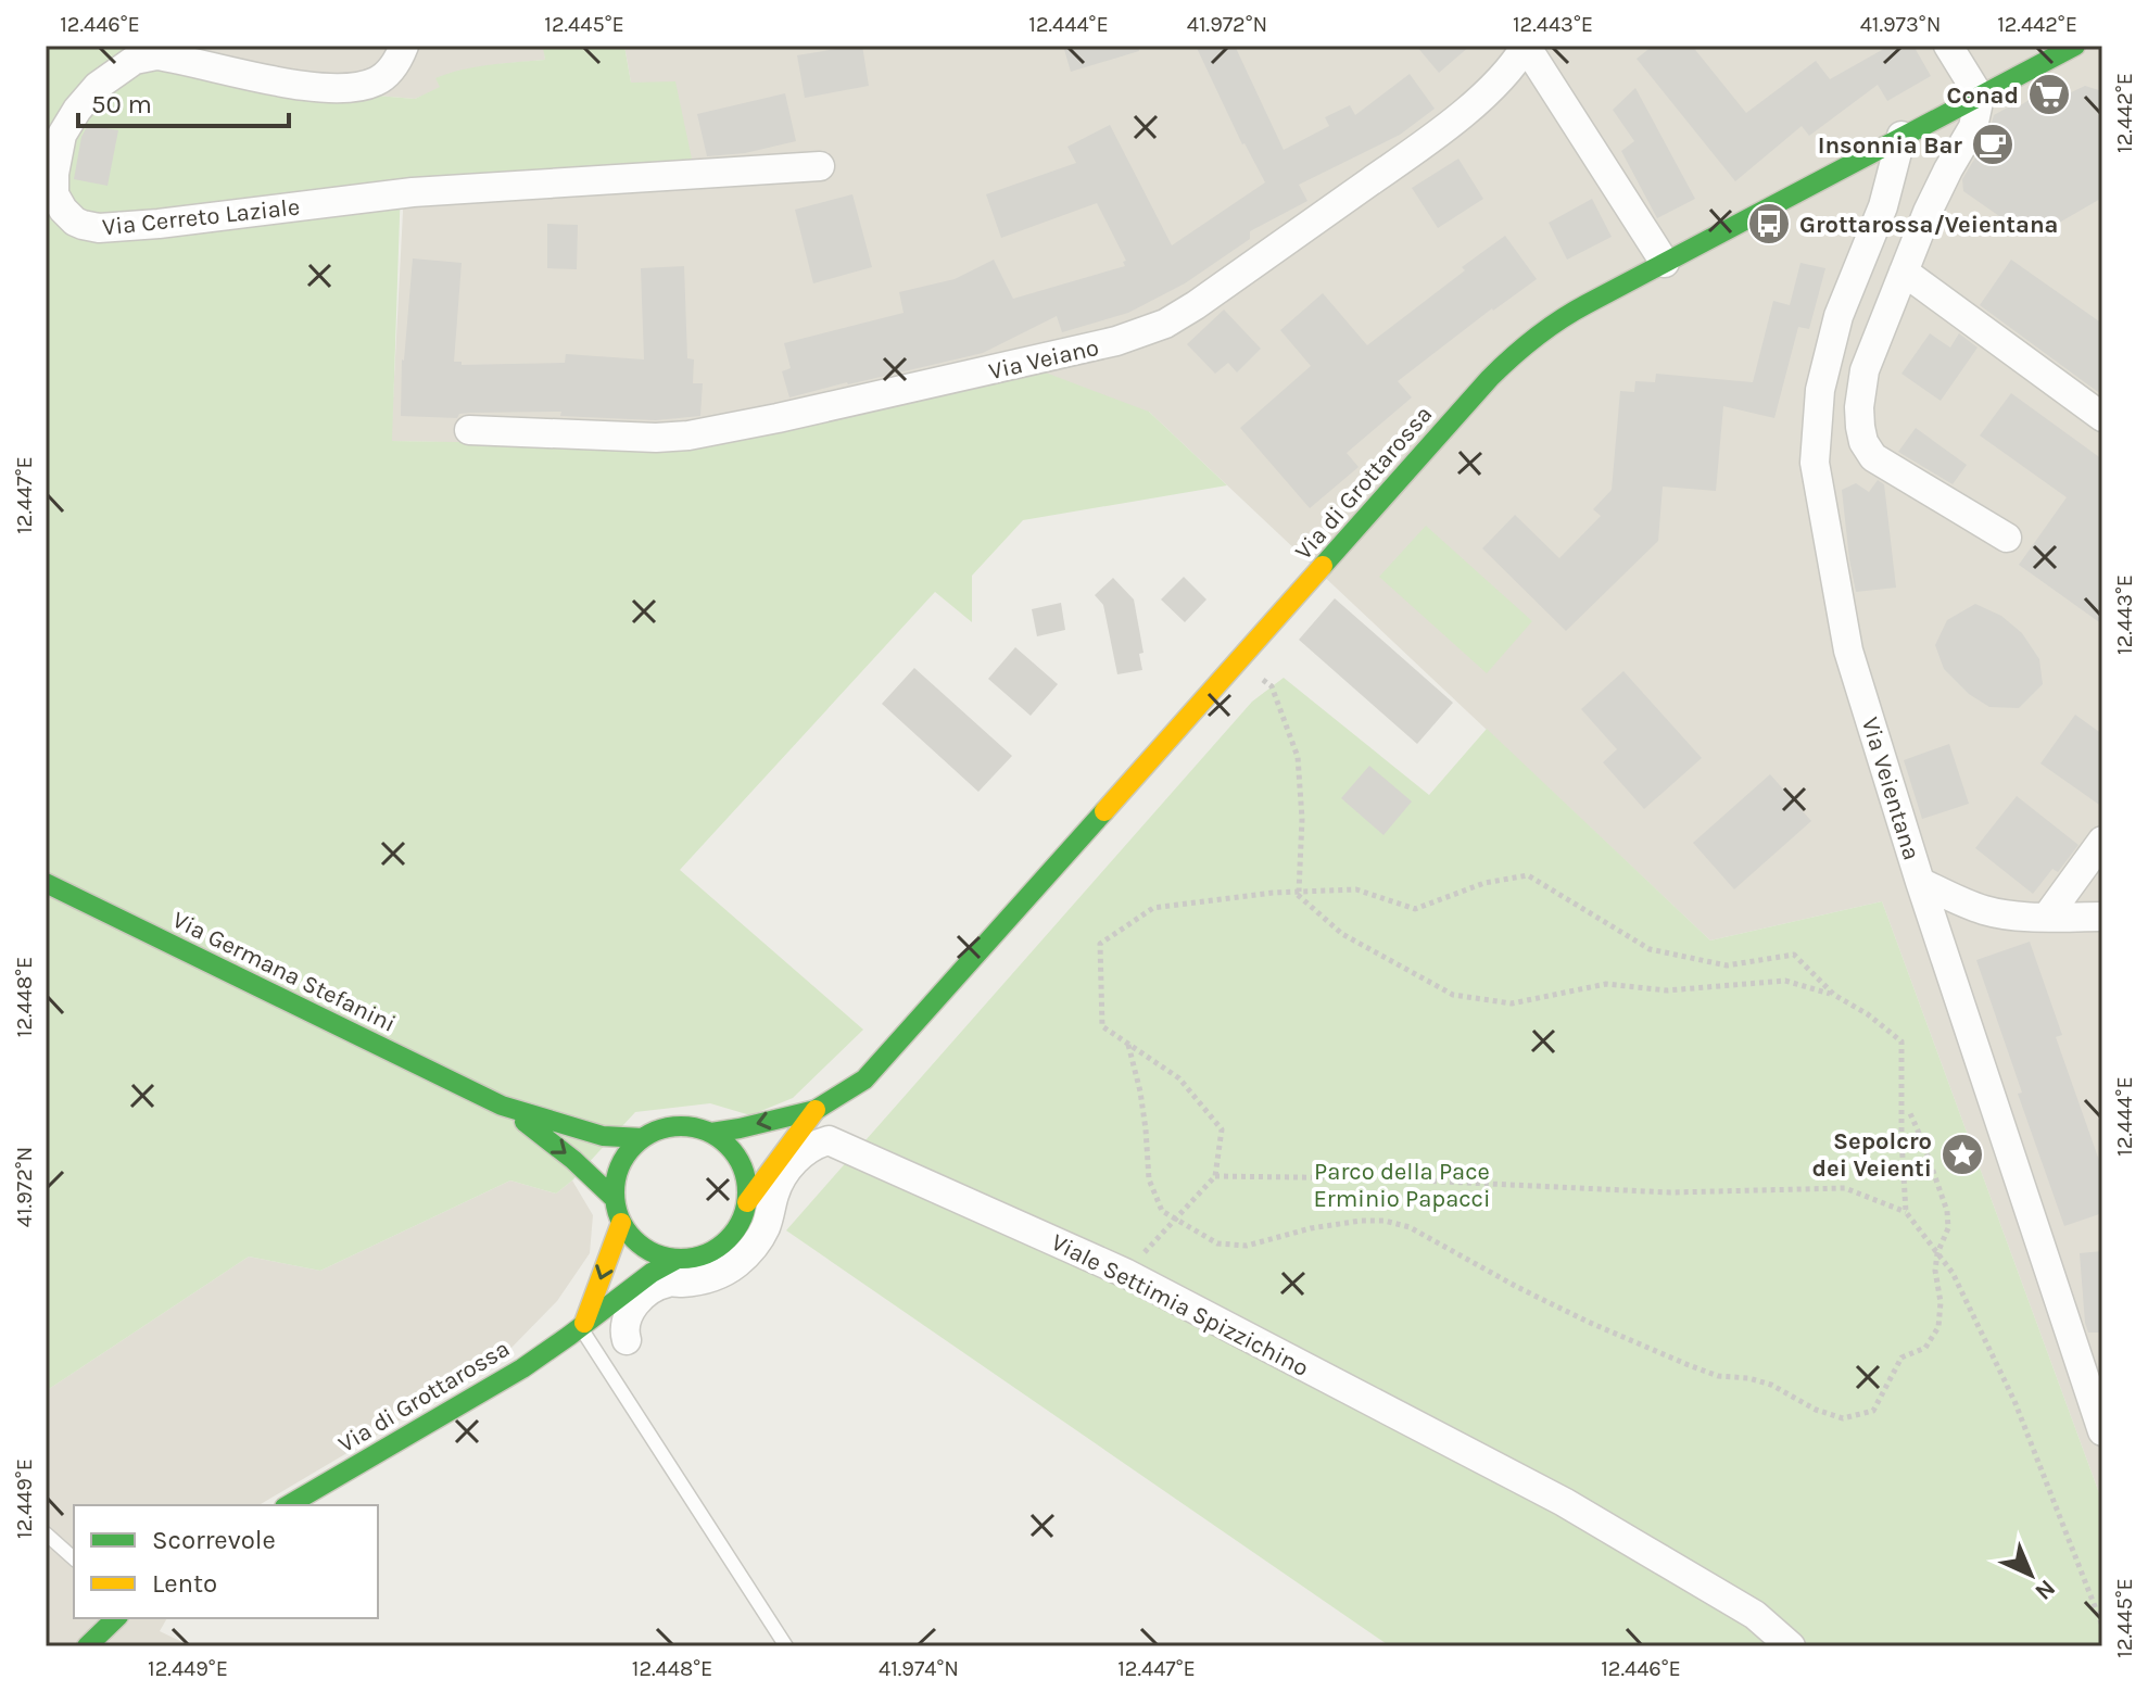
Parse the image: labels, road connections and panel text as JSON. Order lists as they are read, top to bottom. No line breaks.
{"streets":{"street":["Via Cerreto Laziale","Via Veiano","Via di Grottarossa","Via Veientana","Via Germana Stefanini","Viale Settimia Spizzichino"]},"crossings":[["Via di Grottarossa","Via Veientana"],["Via di Grottarossa","Via Germana Stefanini"]],"parks":["Parco della Pace Erminio Papacci"],"places":{"supermarket":["Conad"],"cafe":["Insonnia Bar"],"bus stop":["Grottarossa/Veientana"],"place":["Sepolcro dei Veienti"]},"legend":["Scorrevole","Lento"],"scale_bar":"50 m","north":"bottom right","coordinates":["12.446°E","12.445°E","12.444°E","41.972°N","12.443°E","41.973°N","12.442°E","12.447°E","12.448°E","12.449°E","41.974°N"]}
